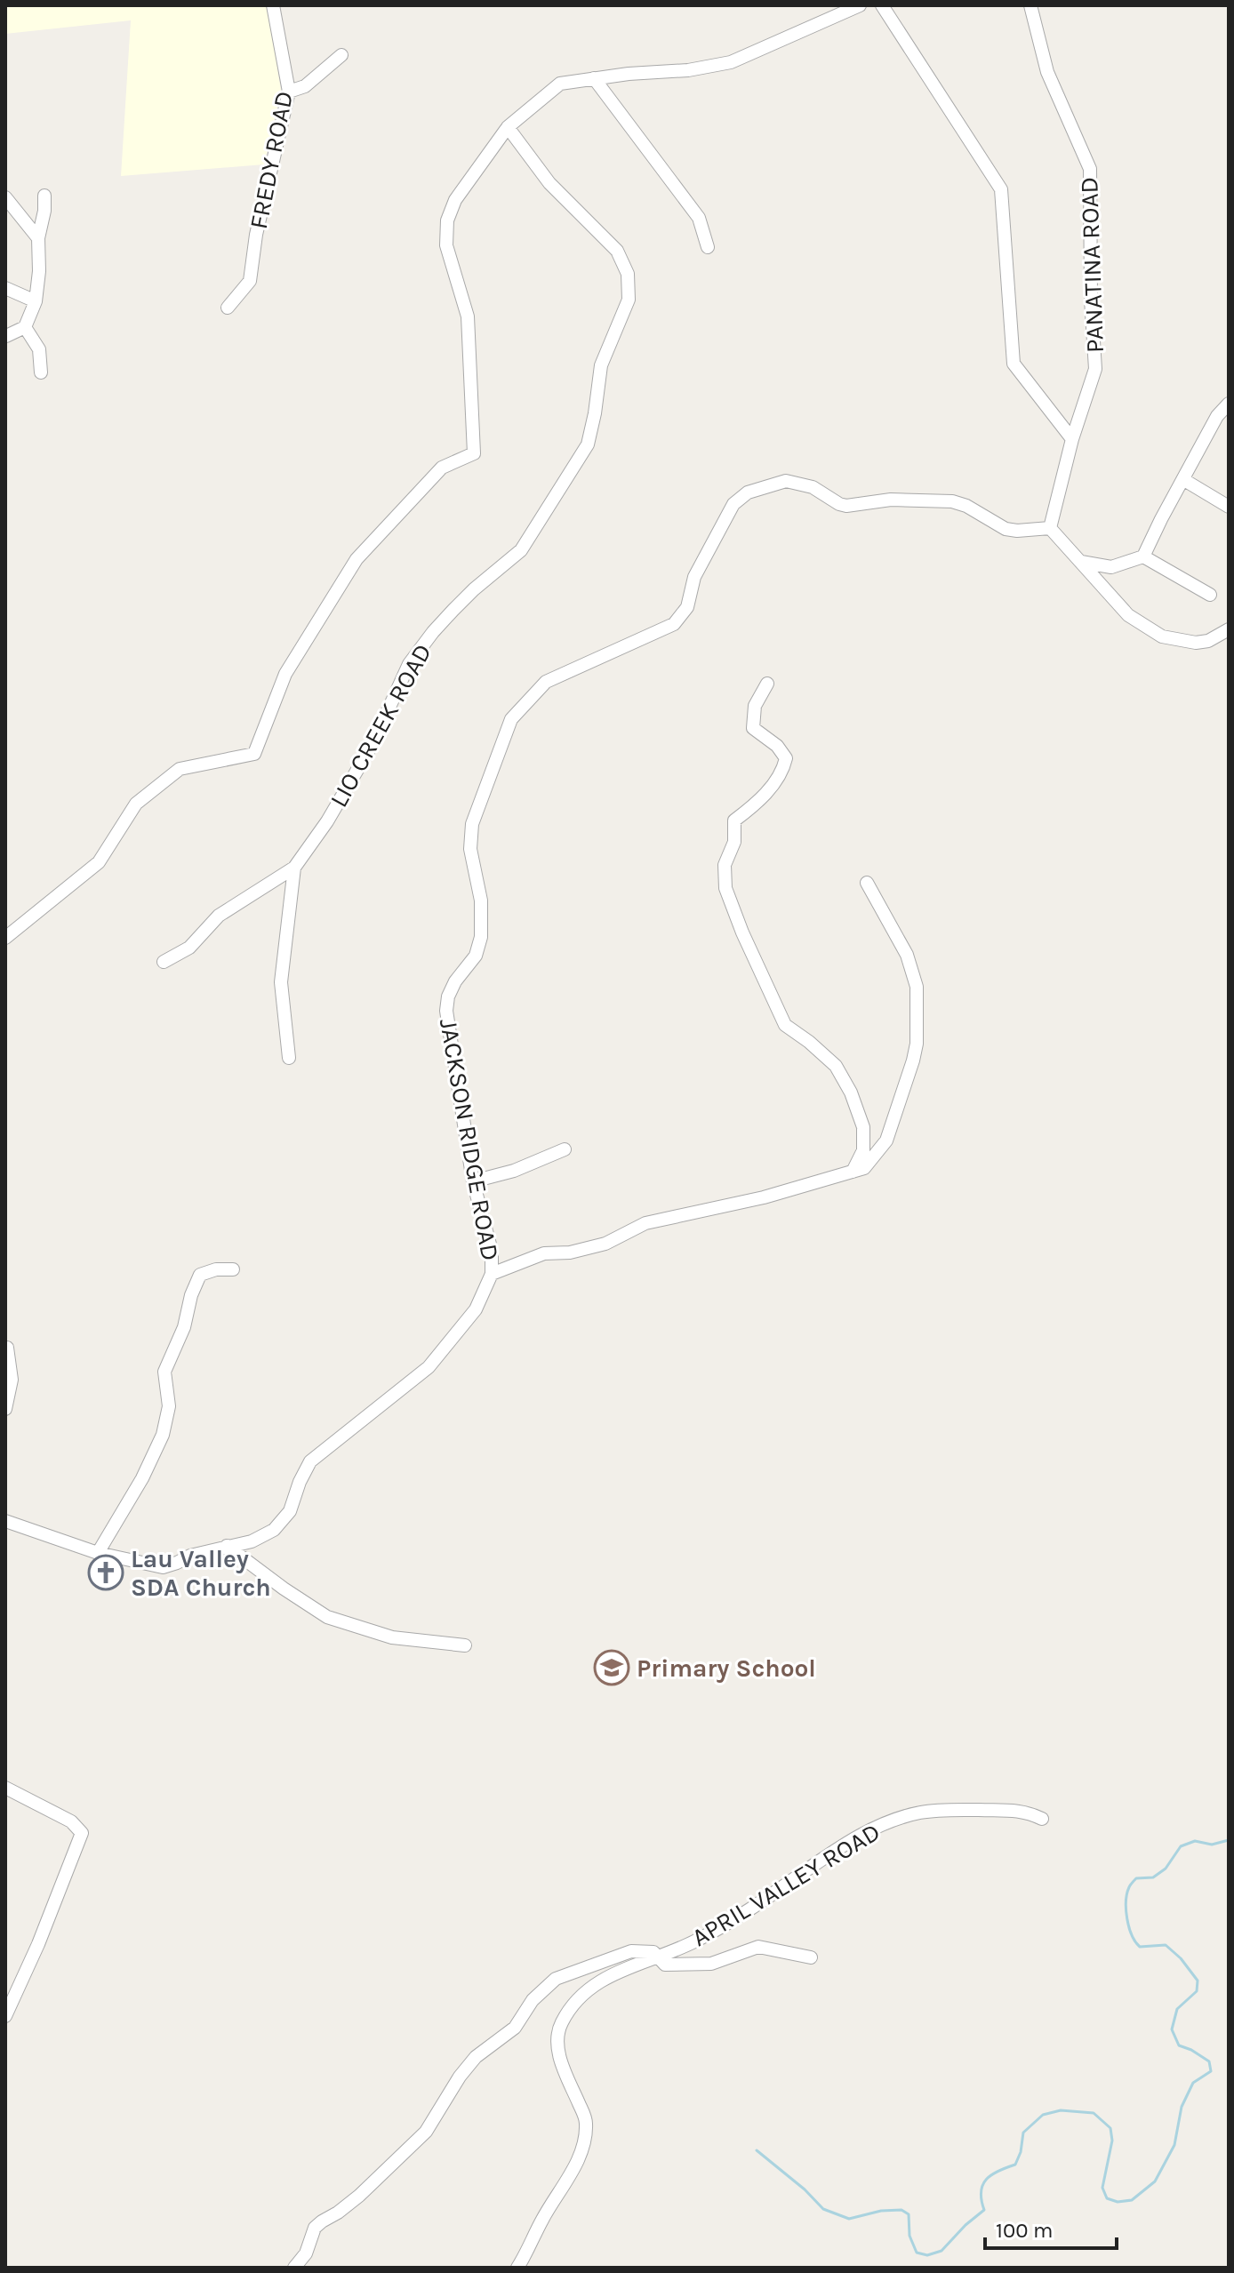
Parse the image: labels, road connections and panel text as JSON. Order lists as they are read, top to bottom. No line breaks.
{"streets":{"street":["FREDY ROAD","PANATINA ROAD","LIO CREEK ROAD","JACKSON RIDGE ROAD","APRIL VALLEY ROAD"]},"crossings":[["PANATINA ROAD","JACKSON RIDGE ROAD"]],"places":{"church":["Lau Valley SDA Church"],"school or university":["Primary School"]},"scale_bar":"100 m"}
